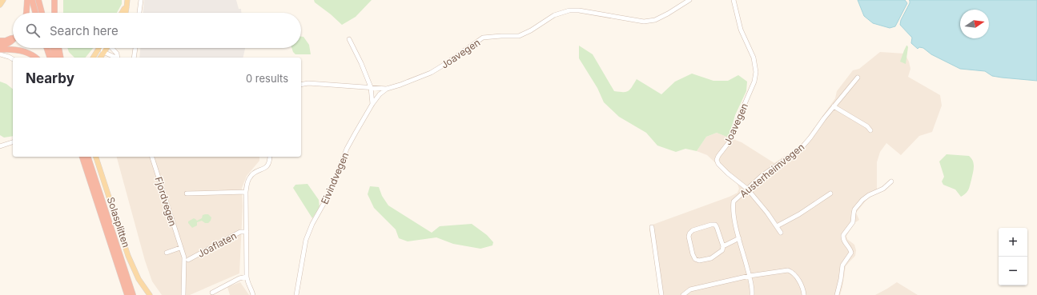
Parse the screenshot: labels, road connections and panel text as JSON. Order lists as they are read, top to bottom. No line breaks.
{"streets":{"highway":["Solasplitten"],"street":["Joavegen","Austerheimvegen","Eivindvegen","Fjordvegen","Joaflaten"]},"crossings":[["Joavegen","Austerheimvegen"],["Joavegen","Eivindvegen"]],"north":"right","page":{"search":"Search here","heading":["Nearby","0 results"],"map_buttons":["+","−"]}}
